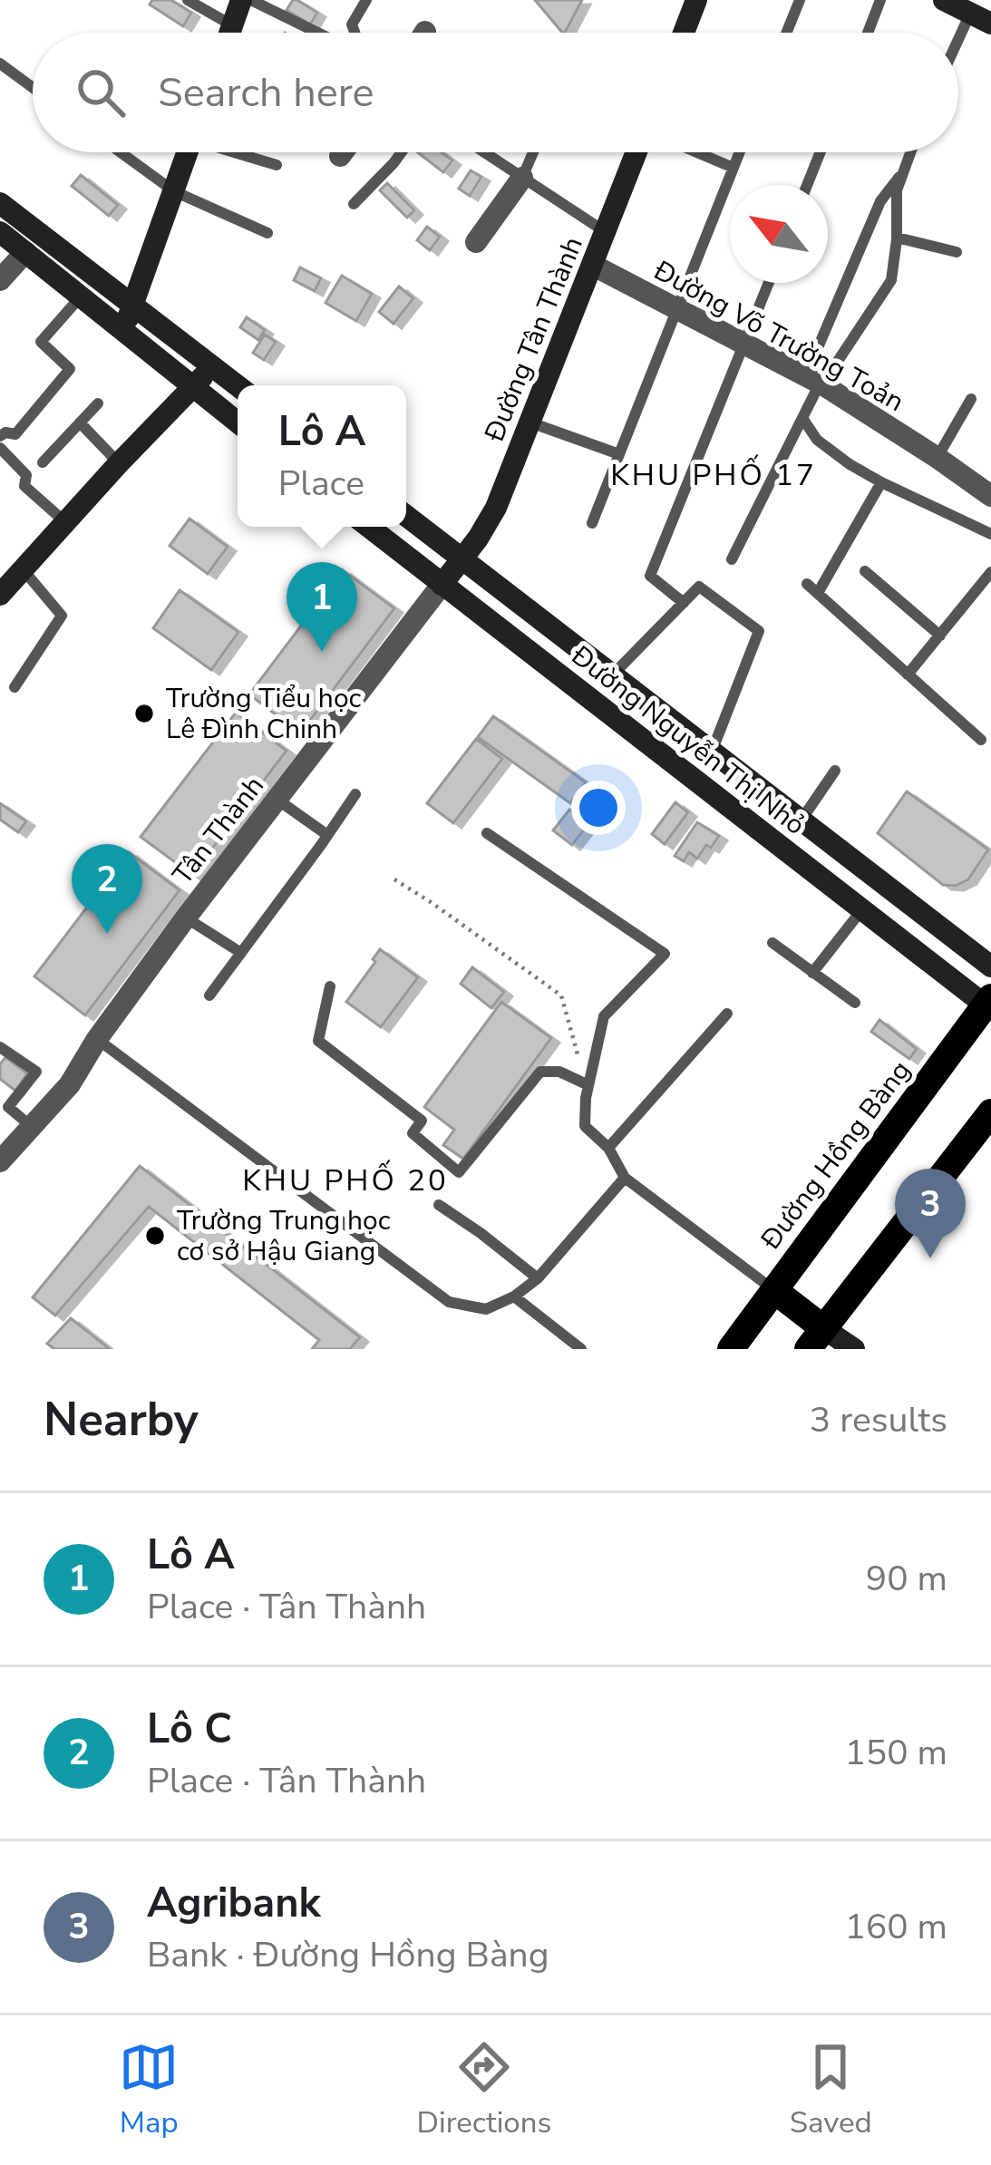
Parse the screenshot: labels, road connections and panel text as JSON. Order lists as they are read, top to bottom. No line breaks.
{"streets":{"main road":["Đường Tân Thành","Đường Nguyễn Thị Nhỏ","Đường Hồng Bàng"],"street":["Đường Võ Trường Toản","Tân Thành"]},"crossings":[["Đường Võ Trường Toản","Đường Tân Thành"],["Đường Tân Thành","Đường Nguyễn Thị Nhỏ"],["Đường Tân Thành","Tân Thành"],["Đường Nguyễn Thị Nhỏ","Tân Thành"],["Đường Nguyễn Thị Nhỏ","Đường Hồng Bàng"]],"districts":["KHU PHỐ 17","KHU PHỐ 20"],"places":["Trường Tiểu học Lê Đình Chinh","Trường Trung học cơ sở Hậu Giang"],"north":"top left","page":{"search":"Search here","popup":["Lô A","Place"],"pins":["1","2","3"],"heading":["Nearby","3 results"],"list":[{"mark":"1","name":"Lô A","note":"Place · Tân Thành","value":"90 m"},{"mark":"2","name":"Lô C","note":"Place · Tân Thành","value":"150 m"},{"mark":"3","name":"Agribank","note":"Bank · Đường Hồng Bàng","value":"160 m"}],"nav":["Map","Directions","Saved"]}}
